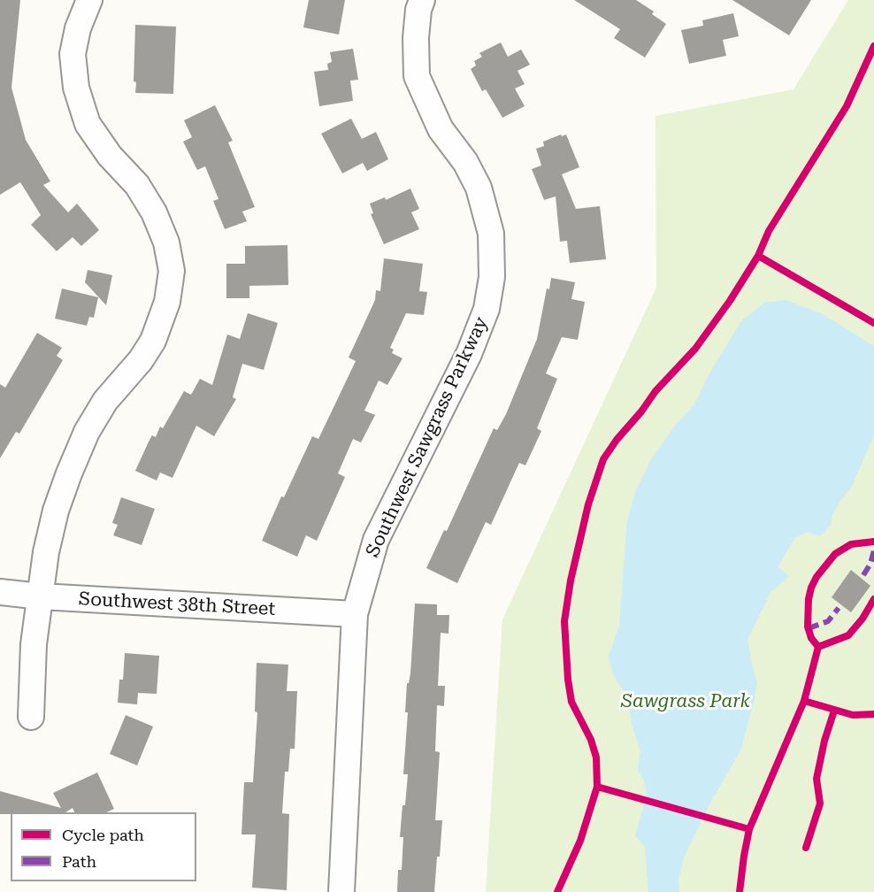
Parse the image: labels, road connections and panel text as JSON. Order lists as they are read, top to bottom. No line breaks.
{"streets":{"street":["Southwest Sawgrass Parkway","Southwest 38th Street"]},"crossings":[["Southwest Sawgrass Parkway","Southwest 38th Street"]],"parks":["Sawgrass Park"],"legend":["Cycle path","Path"]}
